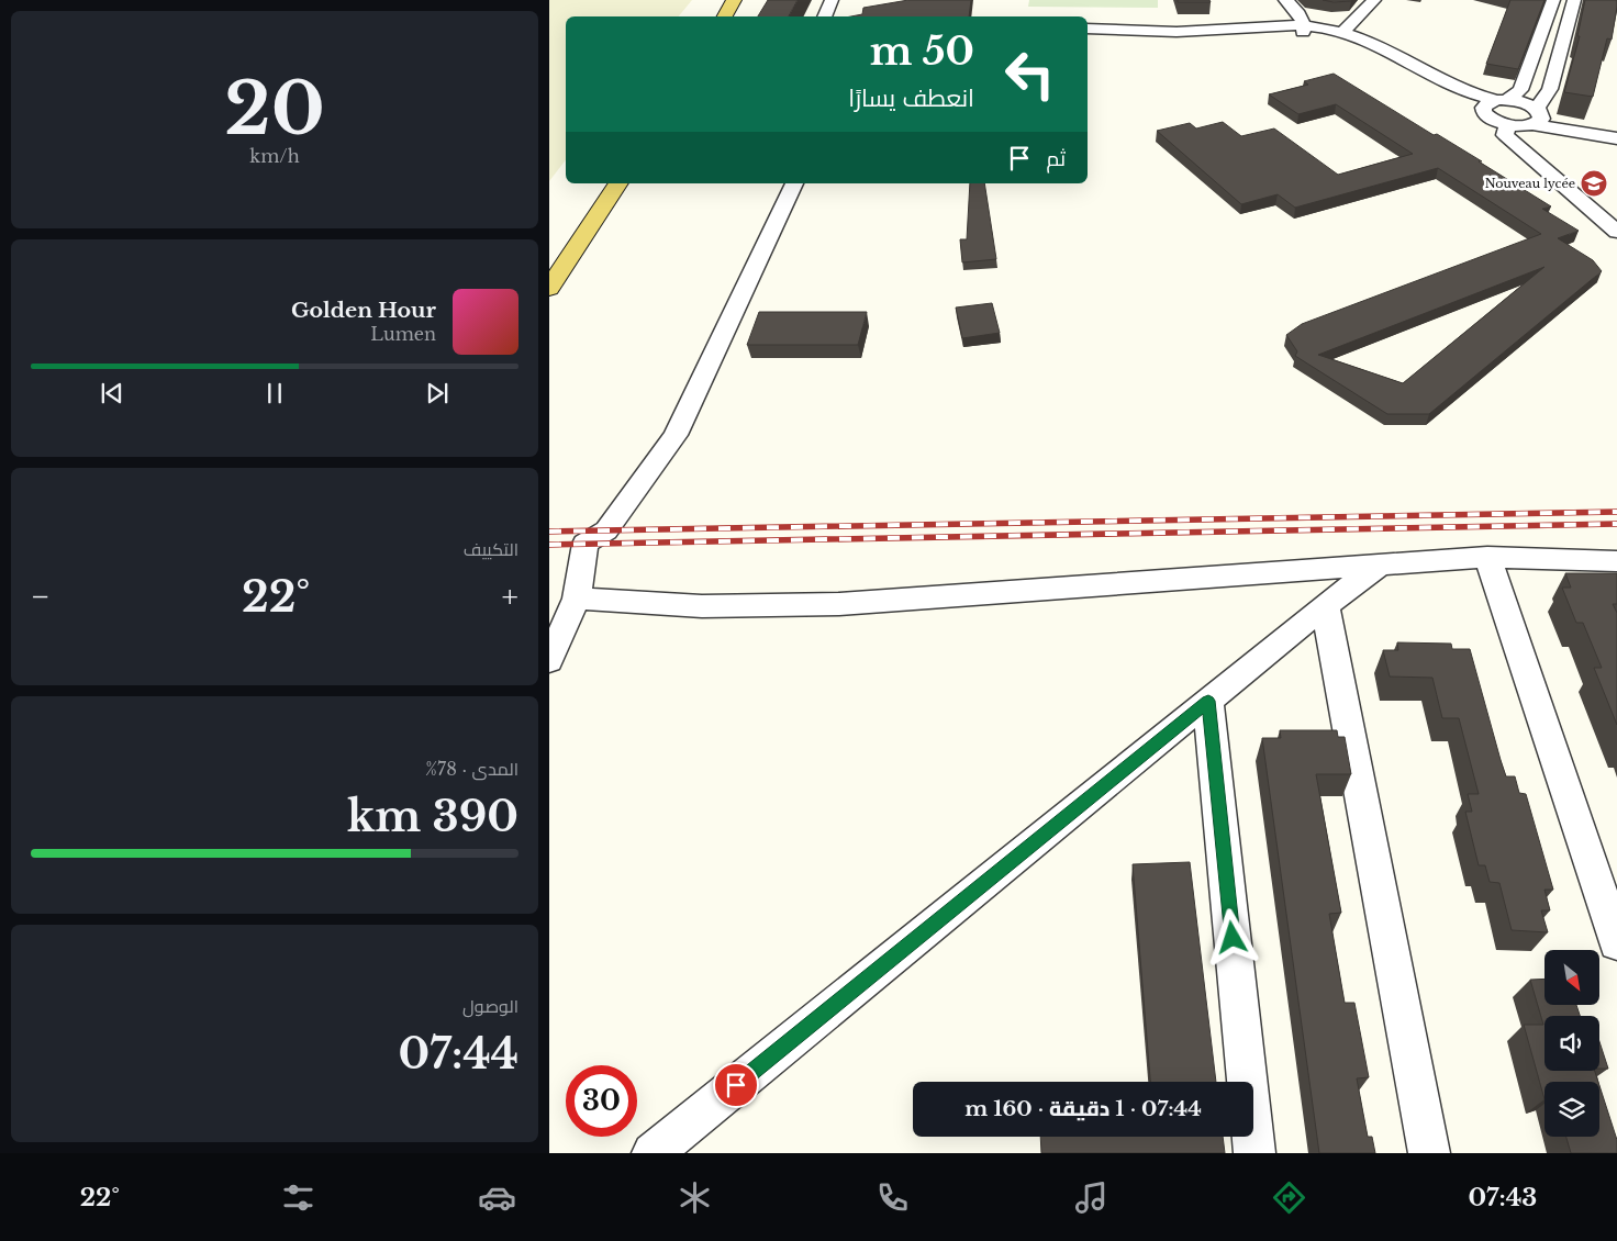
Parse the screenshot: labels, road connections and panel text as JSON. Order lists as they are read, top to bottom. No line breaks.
{"places":{"school or university":["Nouveau lycée"]},"north":"bottom right","page":{"tile":[["20","km/h"],"التكييف",["المدى · 78%","390 km"],["الوصول","07:44"]],"turn":["50 m","انعطف يسارًا"],"then":"ثم","song":["Golden Hour","Lumen"],"heat":["−","22°","+"],"limit":"30","trip":"07:44 · 1 دقيقة · 160 m","tabs":["07:43","22°"]}}
